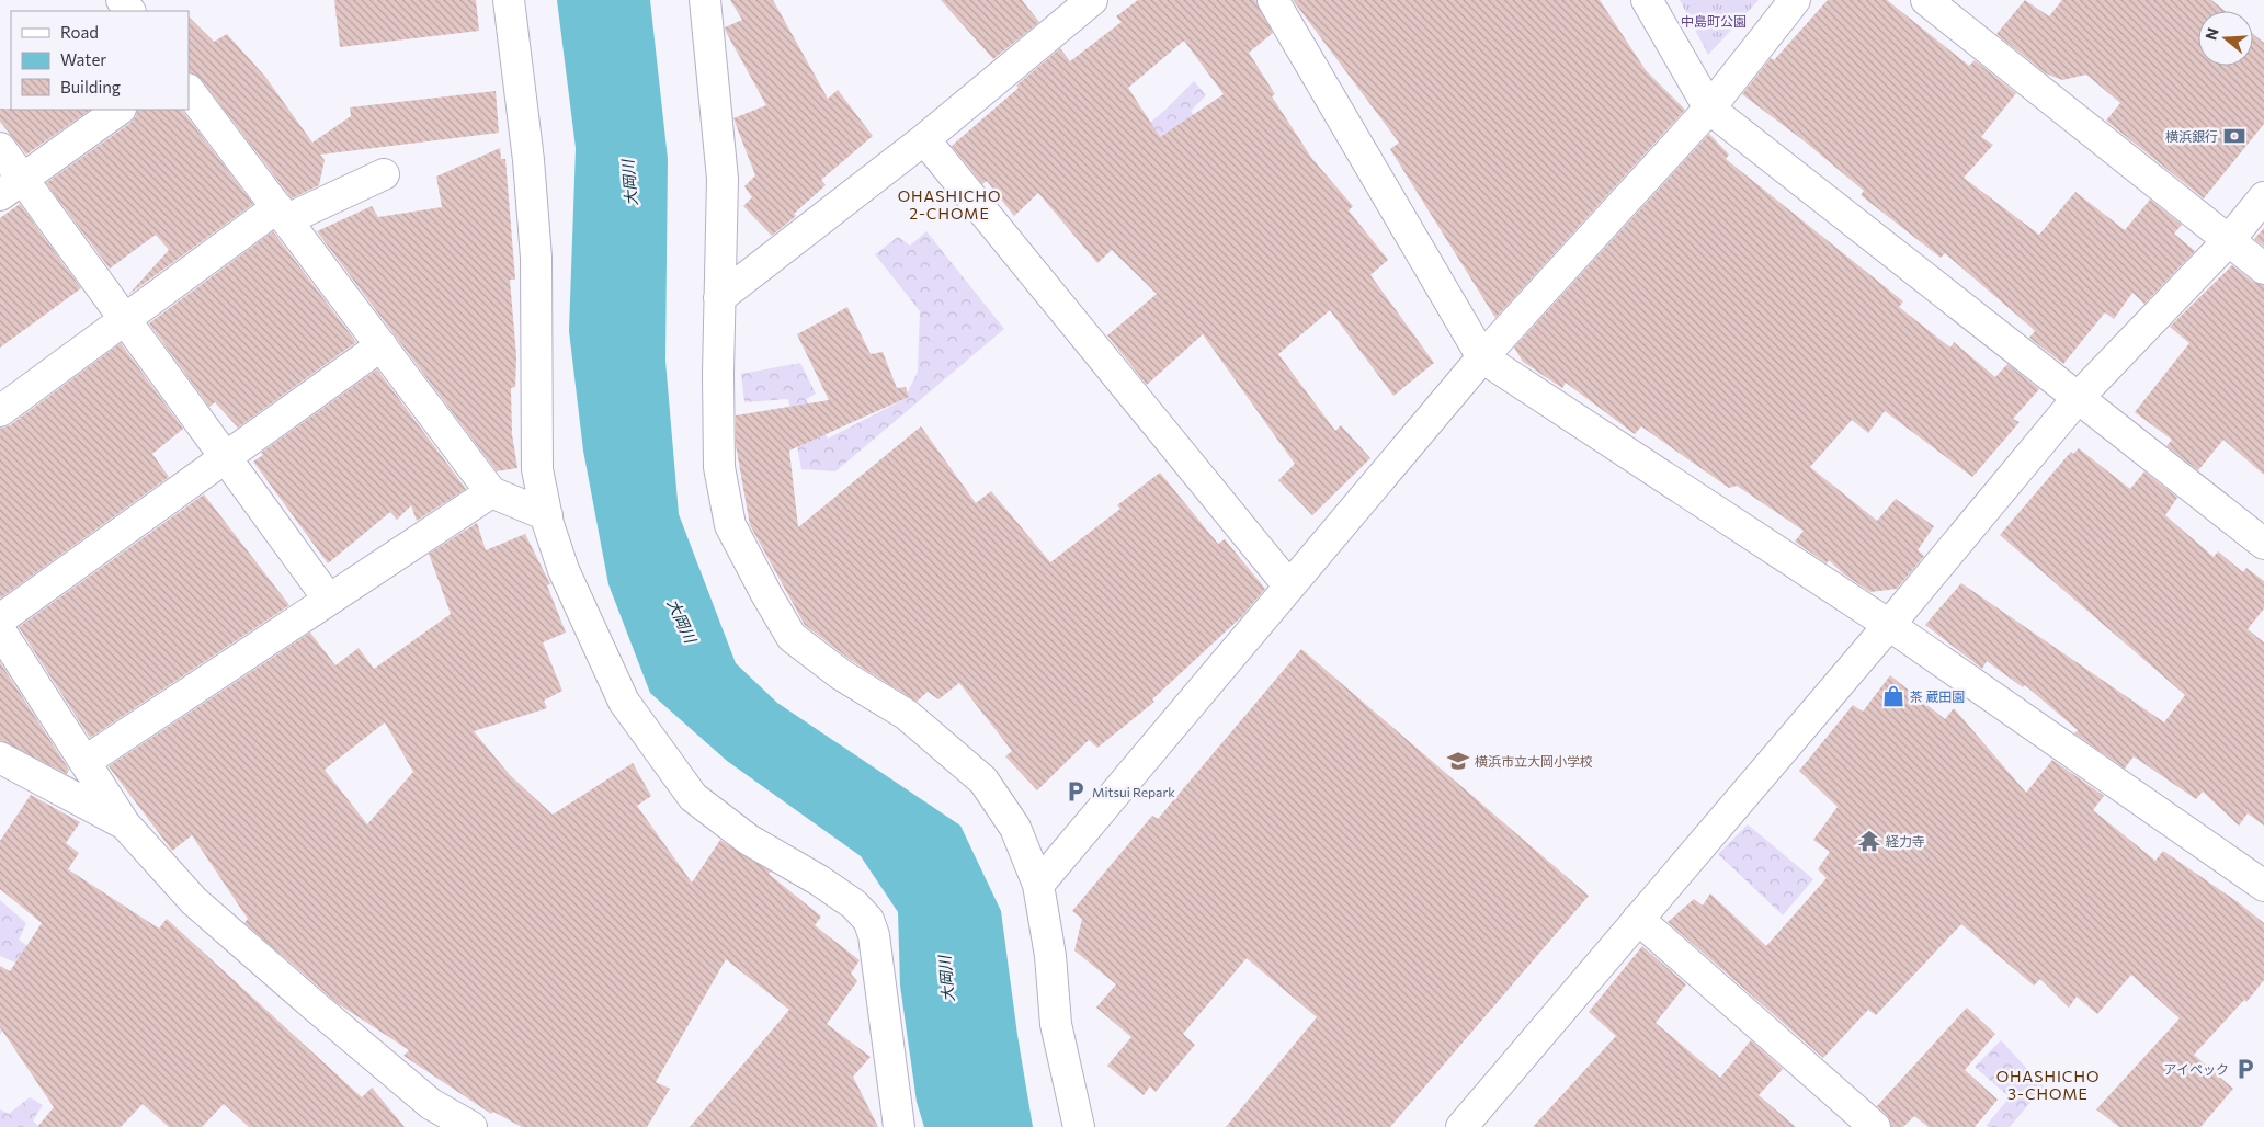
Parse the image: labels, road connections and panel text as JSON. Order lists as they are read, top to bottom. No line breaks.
{"districts":["OHASHICHO 2-CHOME","OHASHICHO 3-CHOME"],"water":["大岡川"],"parks":["中島町公園"],"places":{"bank":["横浜銀行"],"shop":["茶 蔵田園"],"school or university":["横浜市立大岡小学校"],"parking":["Mitsui Repark","アイペック"],"temple":["経力寺"]},"legend":["Road","Water","Building"],"north":"left"}
